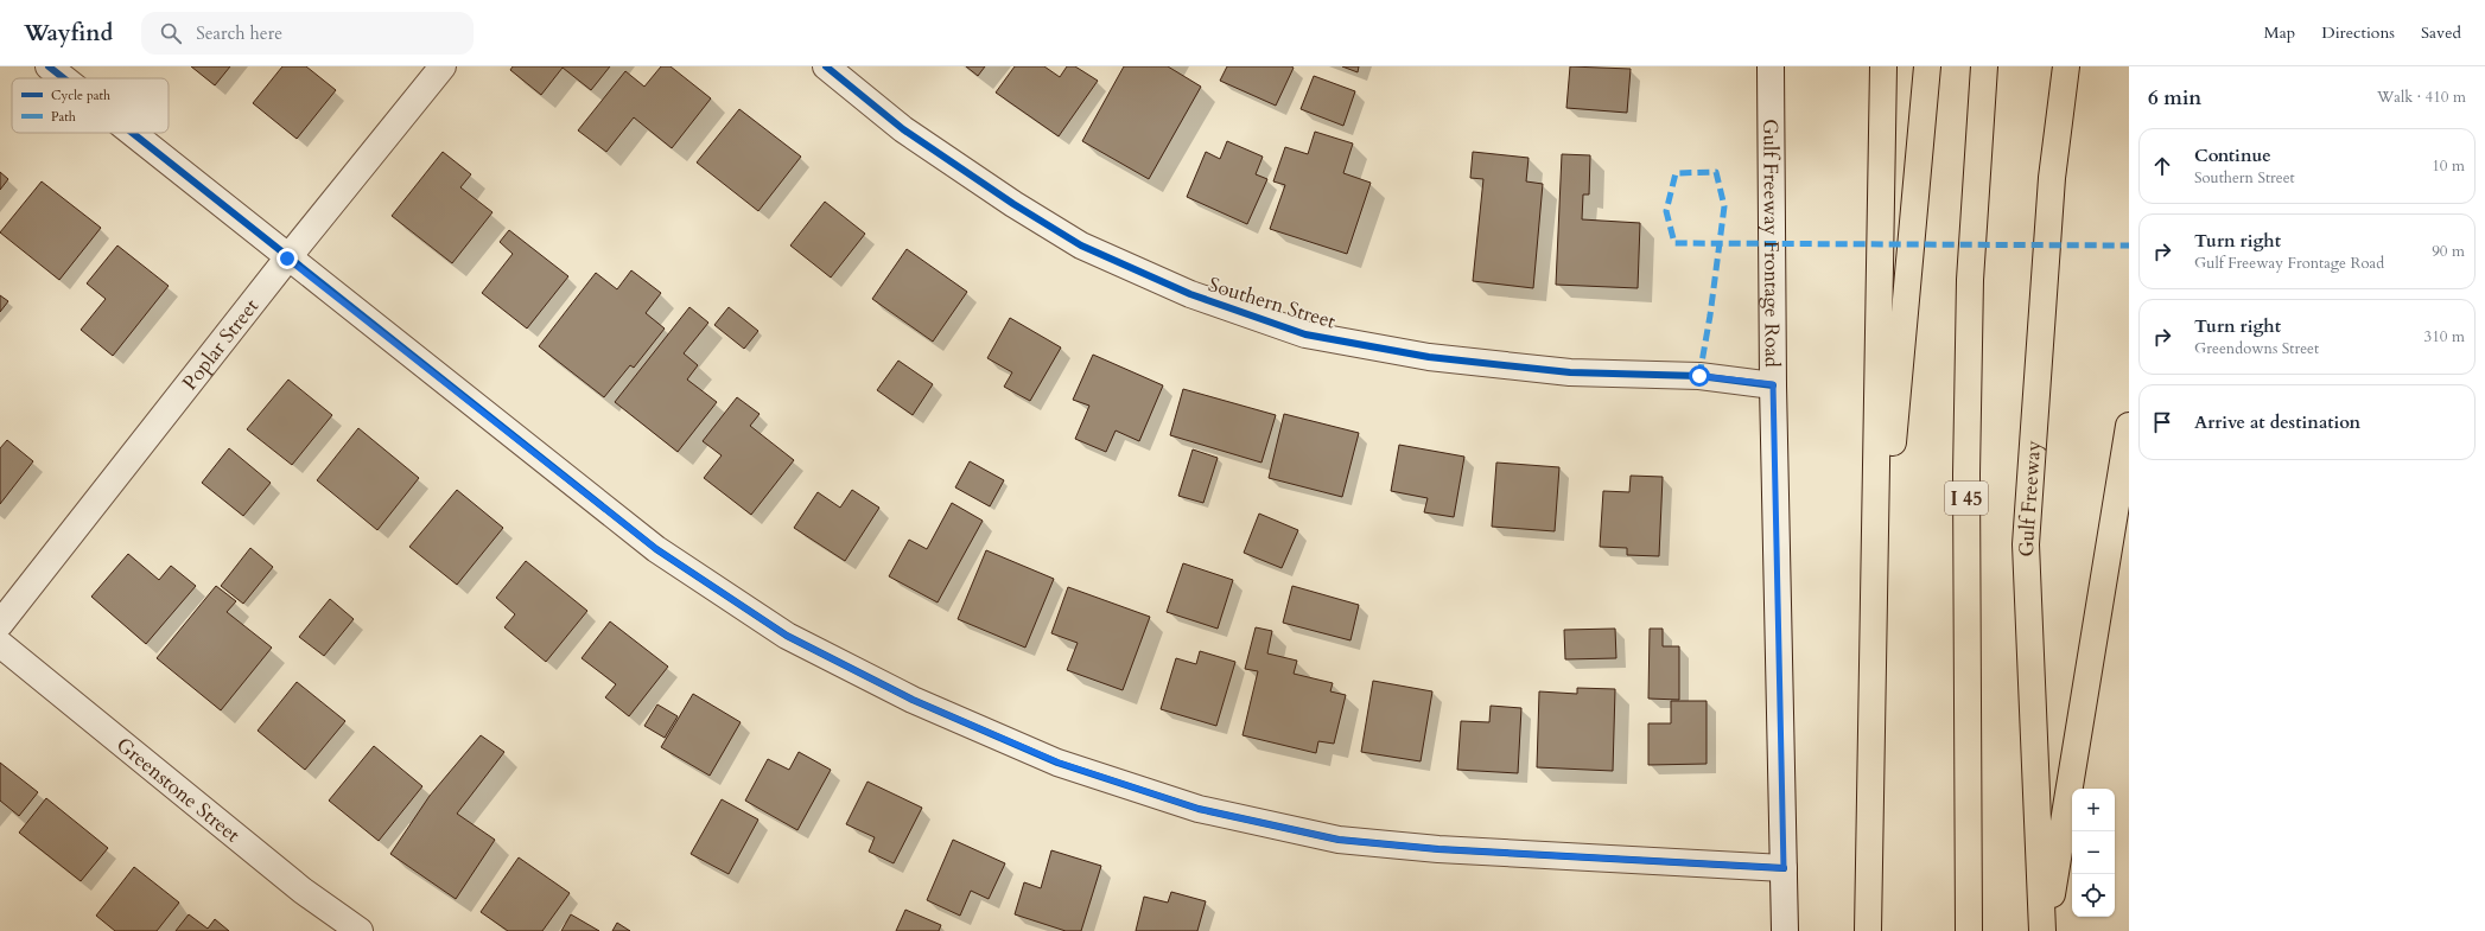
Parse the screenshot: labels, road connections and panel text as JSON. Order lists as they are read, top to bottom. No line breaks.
{"streets":{"highway":["I 45","Gulf Freeway"],"street":["Gulf Freeway Frontage Road","Southern Street","Poplar Street","Greenstone Street"]},"crossings":[["Gulf Freeway Frontage Road","Southern Street"]],"legend":["Cycle path","Path"],"page":{"header":"Wayfind","search":"Search here","nav":["Map","Directions","Saved"],"heading":["6 min","Walk · 410 m"],"list":[["Continue","Southern Street","10 m"],["Turn right","Gulf Freeway Frontage Road","90 m"],["Turn right","Greendowns Street","310 m"],"Arrive at destination"],"map_buttons":["+","−"]}}
